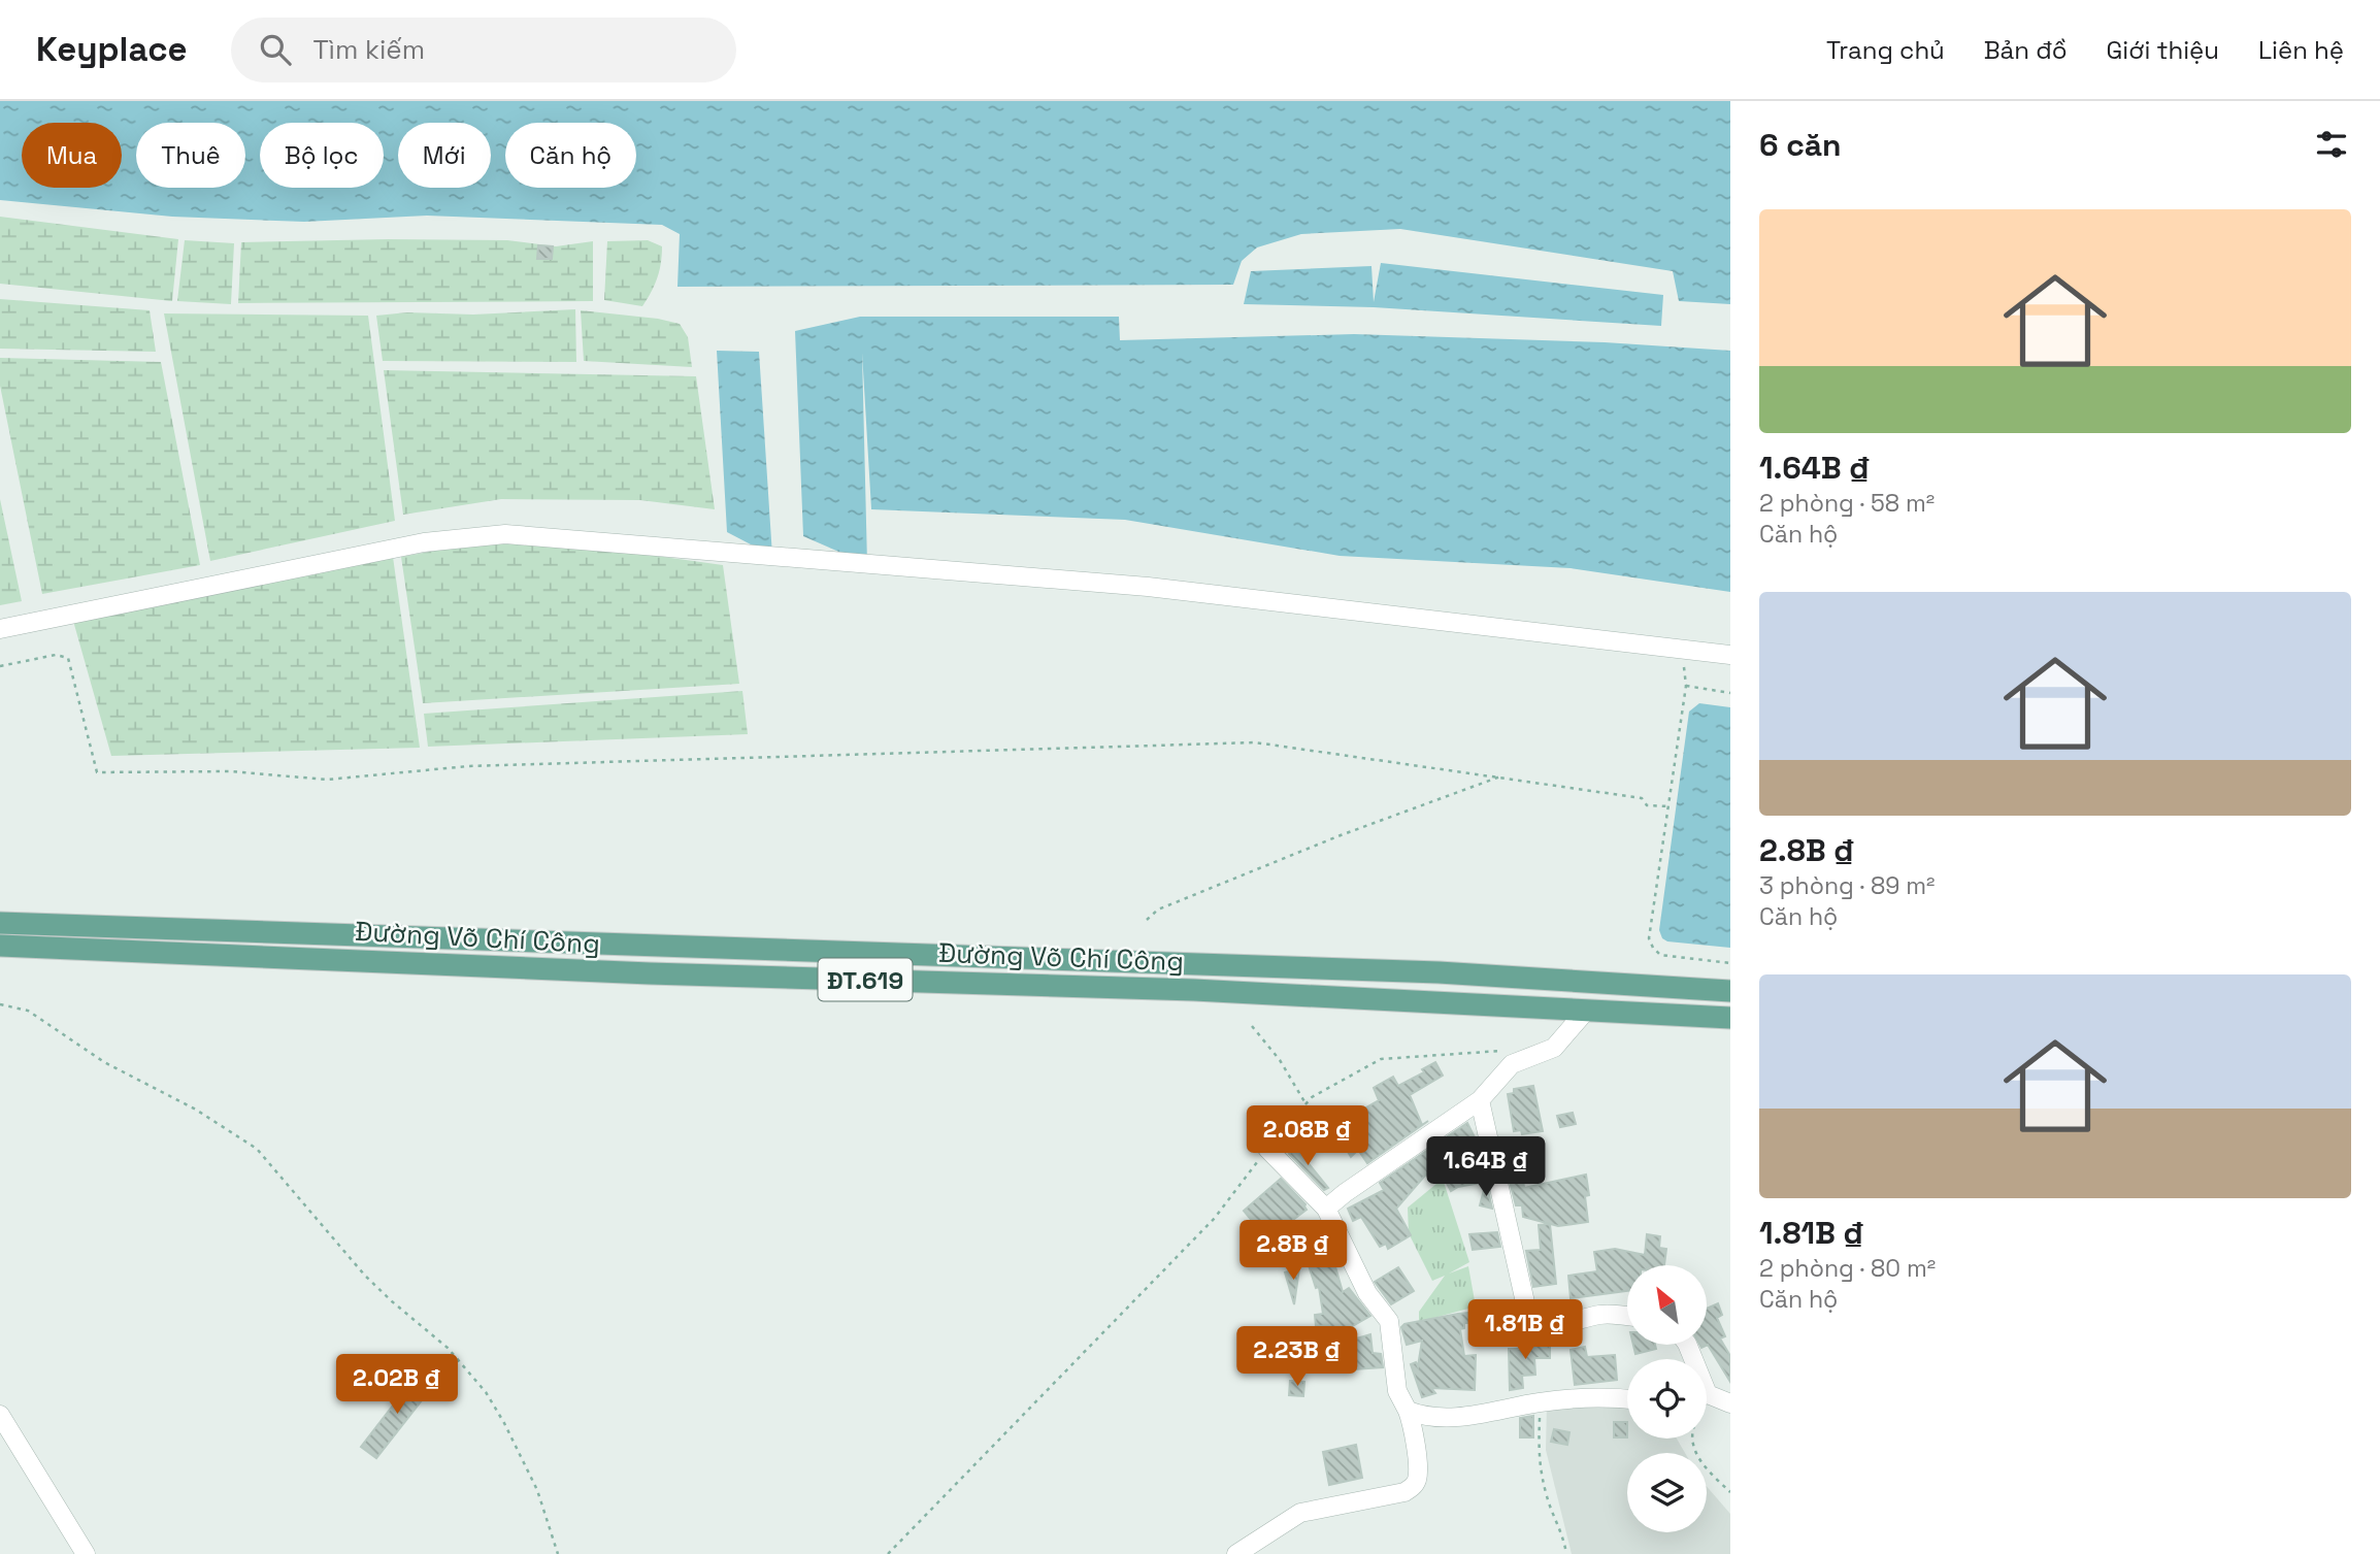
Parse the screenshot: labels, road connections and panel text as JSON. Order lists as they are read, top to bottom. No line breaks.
{"streets":{"main road":["Đường Võ Chí Công","ĐT.619"]},"north":"top left","page":{"header":"Keyplace","search":"Tìm kiếm","nav":["Trang chủ","Bản đồ","Giới thiệu","Liên hệ"],"heading":"6 căn","chip":["Mua","Thuê","Bộ lọc","Mới","Căn hộ"],"list":[{"name":"1.64B ₫","note":"2 phòng · 58 m² · Căn hộ"},{"name":"2.8B ₫","note":"3 phòng · 89 m² · Căn hộ"},{"name":"1.81B ₫","note":"2 phòng · 80 m² · Căn hộ"}],"price":["2.08B ₫","1.64B ₫","2.8B ₫","1.81B ₫","2.23B ₫","2.02B ₫"]}}
